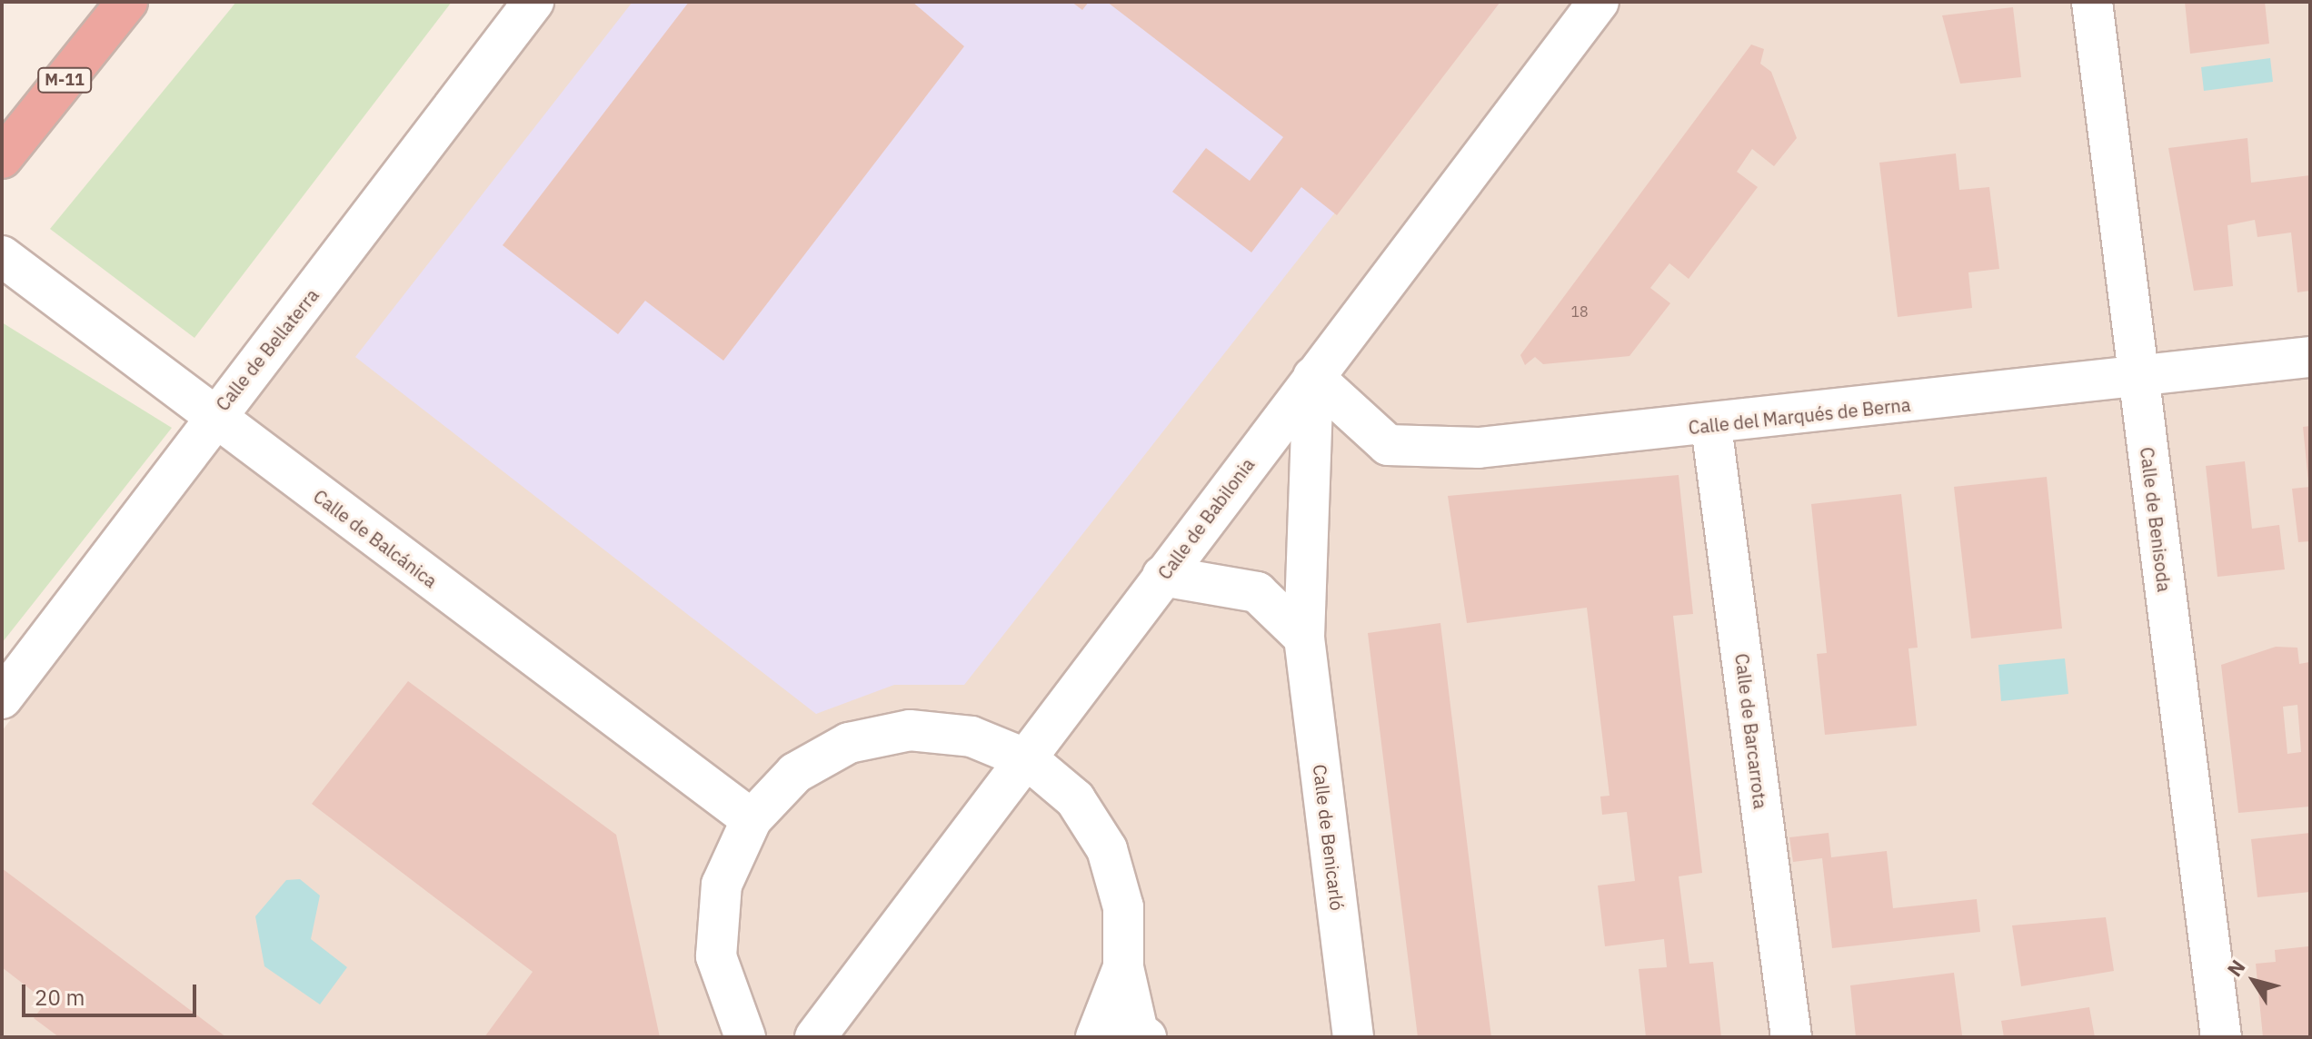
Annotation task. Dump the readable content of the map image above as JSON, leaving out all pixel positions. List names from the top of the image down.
{
  "streets": {
    "highway": ["M-11"],
    "street": [
      "Calle de Bellaterra",
      "Calle del Marqués de Berna",
      "Calle de Babilonia",
      "Calle de Benisoda",
      "Calle de Balcánica",
      "Calle de Barcarrota",
      "Calle de Benicarló"
    ]
  },
  "crossings": [
    ["Calle de Bellaterra", "Calle de Balcánica"],
    ["Calle del Marqués de Berna", "Calle de Babilonia"],
    ["Calle del Marqués de Berna", "Calle de Benisoda"],
    ["Calle del Marqués de Berna", "Calle de Barcarrota"],
    ["Calle del Marqués de Berna", "Calle de Benicarló"],
    ["Calle de Babilonia", "Calle de Benicarló"]
  ],
  "house_numbers": ["18"],
  "scale_bar": "20 m",
  "north": "top left"
}
